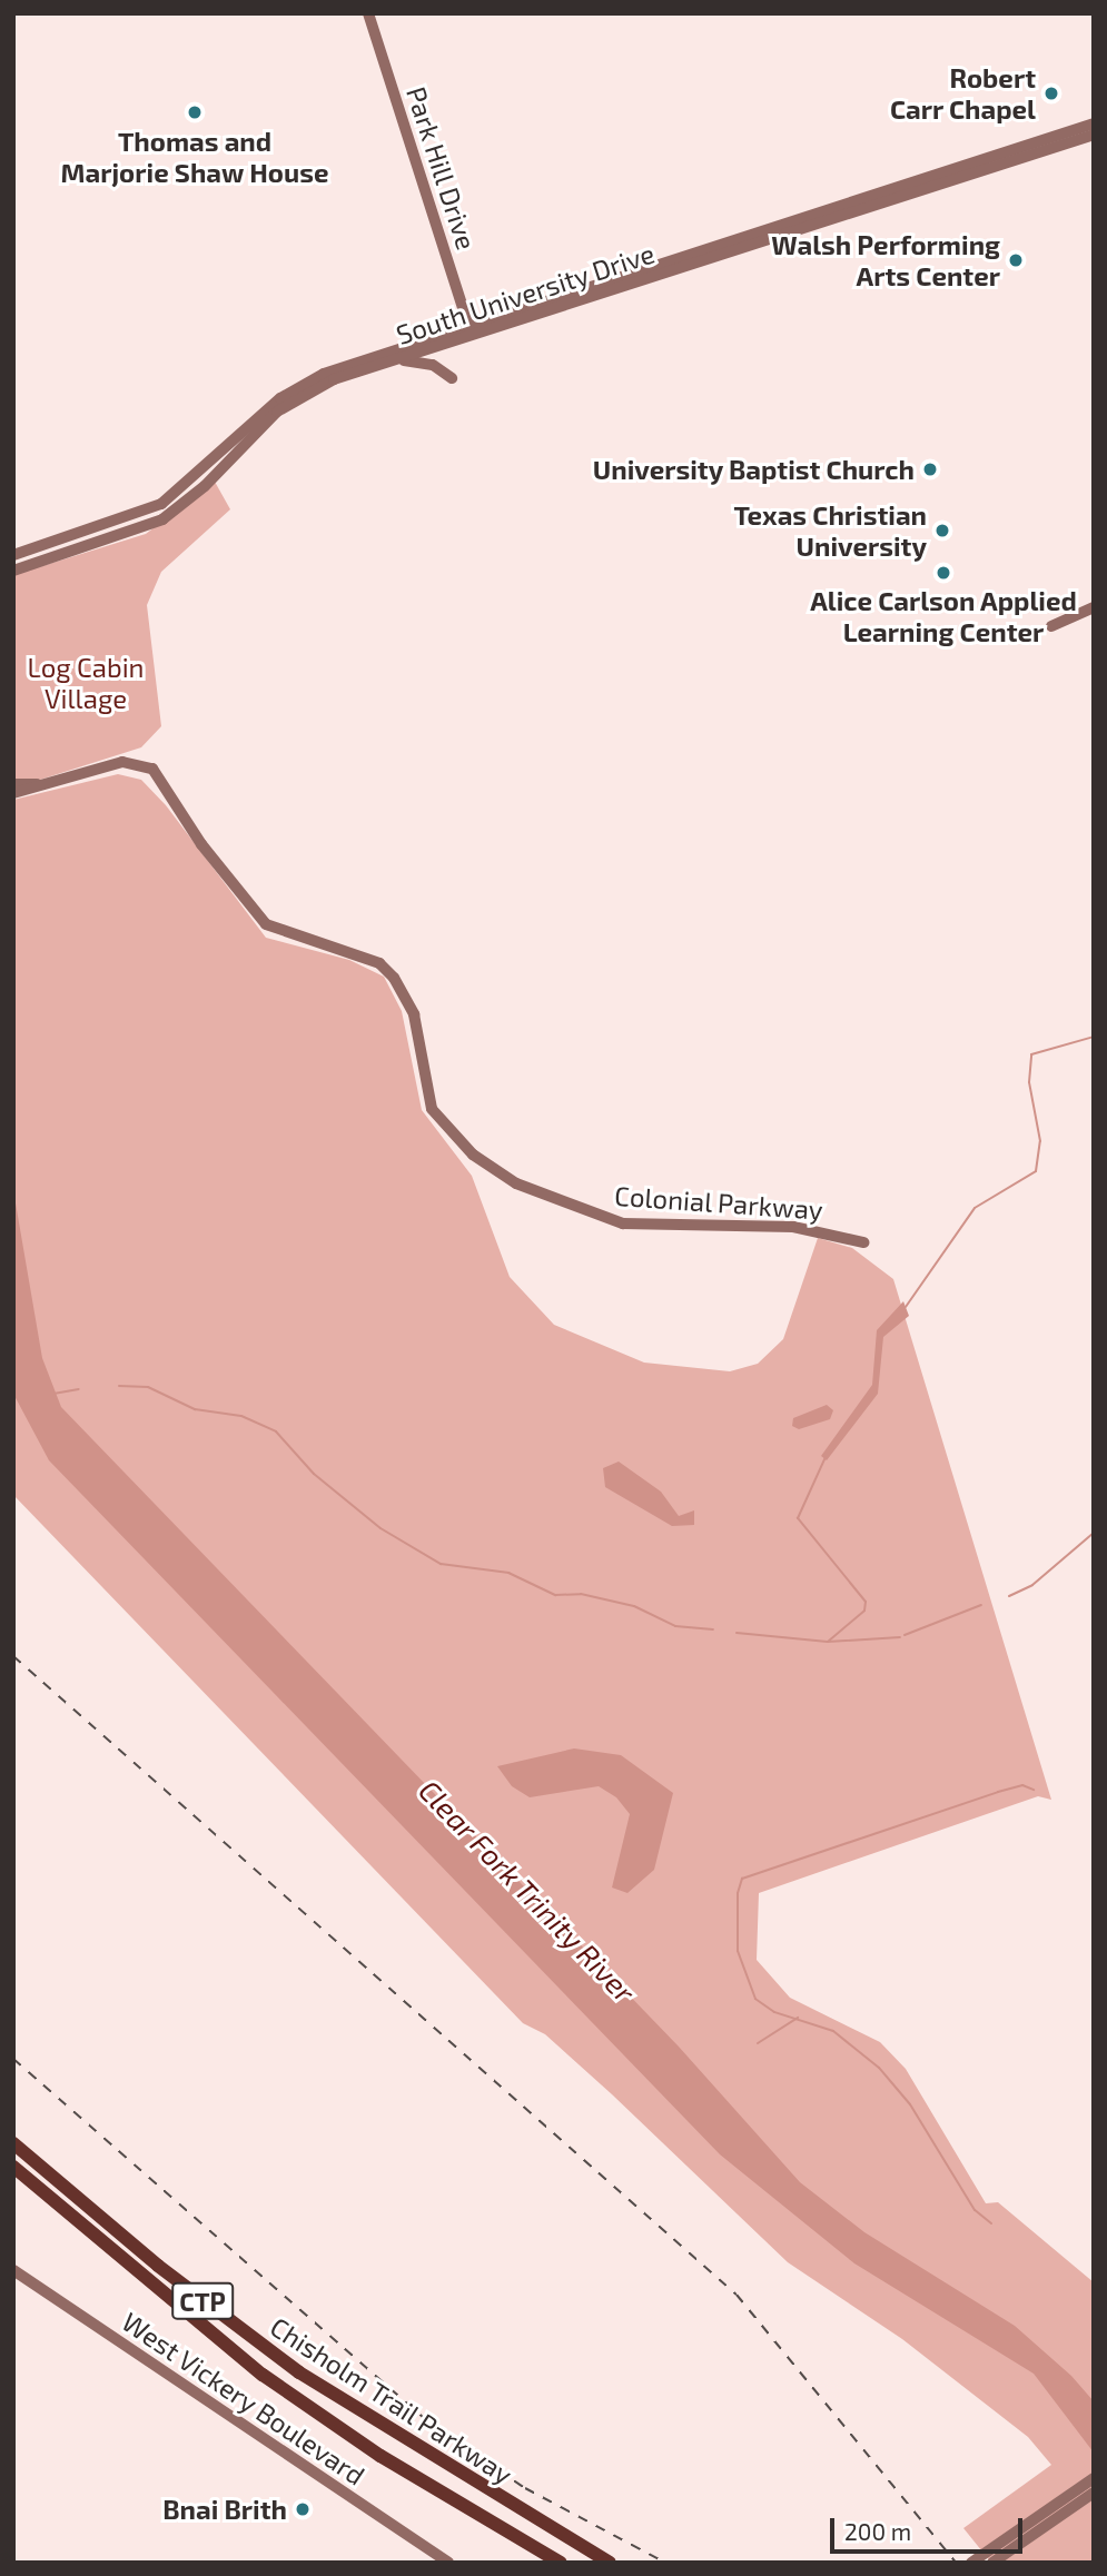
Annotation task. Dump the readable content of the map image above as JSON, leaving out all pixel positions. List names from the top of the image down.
{
  "streets": {
    "highway": ["CTP", "Chisholm Trail Parkway"],
    "main road": [
      "Park Hill Drive",
      "South University Drive",
      "Colonial Parkway",
      "West Vickery Boulevard"
    ]
  },
  "crossings": [
    ["Park Hill Drive", "South University Drive"]
  ],
  "water": ["Clear Fork Trinity River"],
  "parks": ["Log Cabin Village"],
  "places": [
    "Robert Carr Chapel",
    "Thomas and Marjorie Shaw House",
    "Walsh Performing Arts Center",
    "University Baptist Church",
    "Texas Christian University",
    "Alice Carlson Applied Learning Center",
    "Bnai Brith"
  ],
  "scale_bar": "200 m"
}
